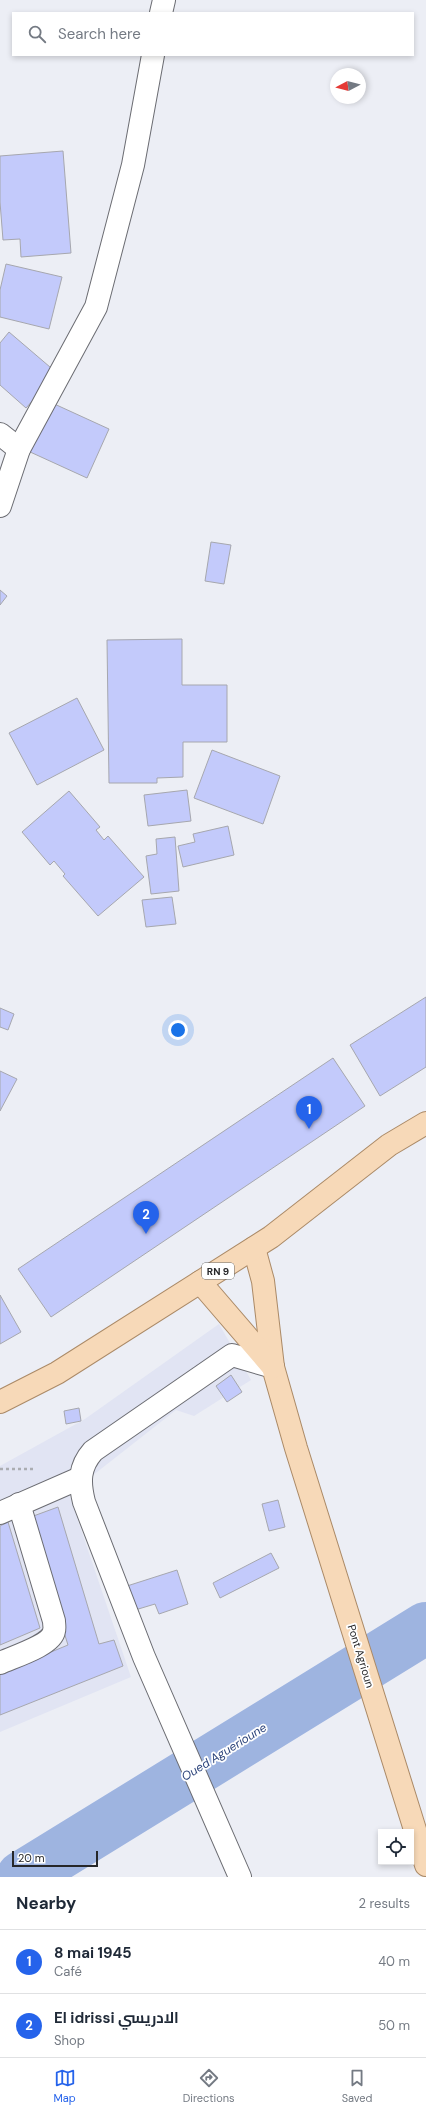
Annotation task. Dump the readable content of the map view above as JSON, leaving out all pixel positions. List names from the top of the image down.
{
  "streets": {
    "main road": ["RN 9", "Pont Agrioun"]
  },
  "crossings": [
    ["RN 9", "Pont Agrioun"]
  ],
  "water": ["Oued Aguerioune"],
  "scale_bar": "20 m",
  "north": "left",
  "page": {
    "search": "Search here",
    "pins": ["1", "2"],
    "scale": "20 m",
    "heading": ["Nearby", "2 results"],
    "list": [
      {
        "mark": "1",
        "name": "8 mai 1945",
        "note": "Café",
        "value": "40 m"
      },
      {
        "mark": "2",
        "name": "El idrissi الادريسي",
        "note": "Shop",
        "value": "50 m"
      }
    ],
    "nav": ["Map", "Directions", "Saved"]
  }
}
